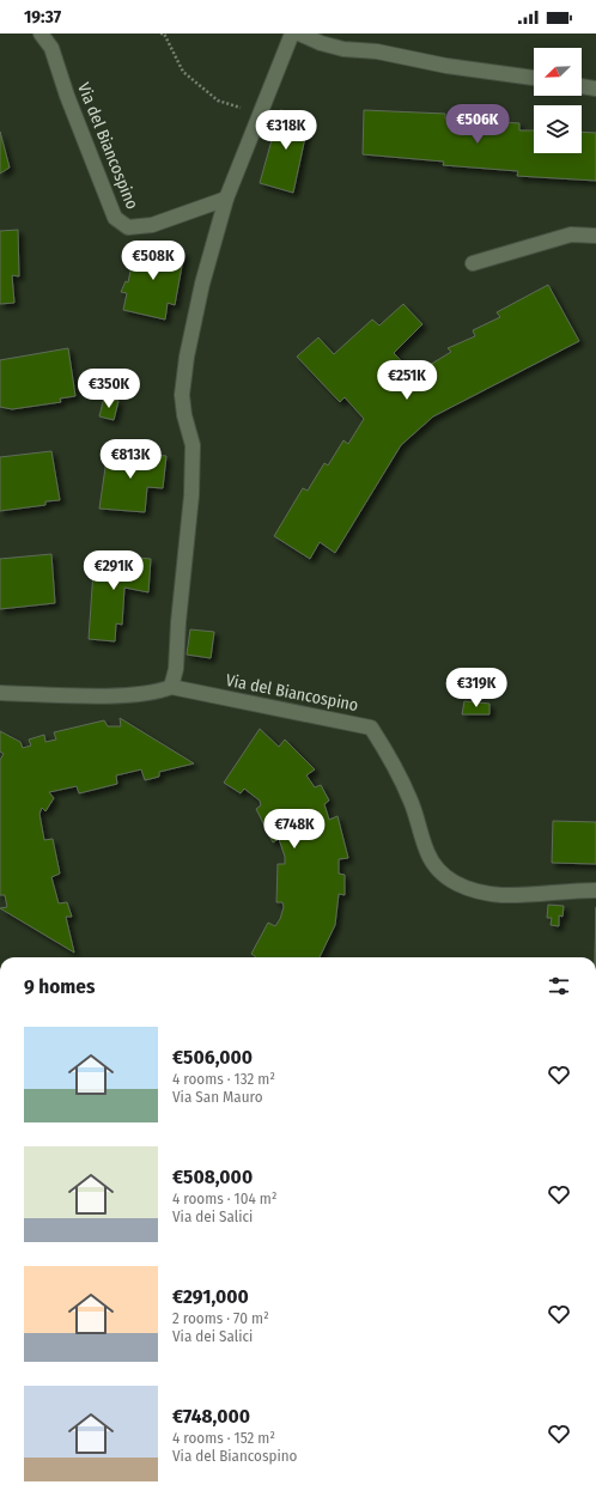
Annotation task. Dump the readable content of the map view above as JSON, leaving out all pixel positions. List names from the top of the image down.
{
  "streets": {
    "street": ["Via del Biancospino"]
  },
  "north": "bottom left",
  "page": {
    "status": "19:37",
    "price": [
      "€506K",
      "€318K",
      "€508K",
      "€251K",
      "€350K",
      "€813K",
      "€291K",
      "€319K",
      "€748K"
    ],
    "heading": "9 homes",
    "list": [
      {
        "name": "€506,000",
        "note": "4 rooms · 132 m² · Via San Mauro"
      },
      {
        "name": "€508,000",
        "note": "4 rooms · 104 m² · Via dei Salici"
      },
      {
        "name": "€291,000",
        "note": "2 rooms · 70 m² · Via dei Salici"
      },
      {
        "name": "€748,000",
        "note": "4 rooms · 152 m² · Via del Biancospino"
      }
    ]
  }
}
